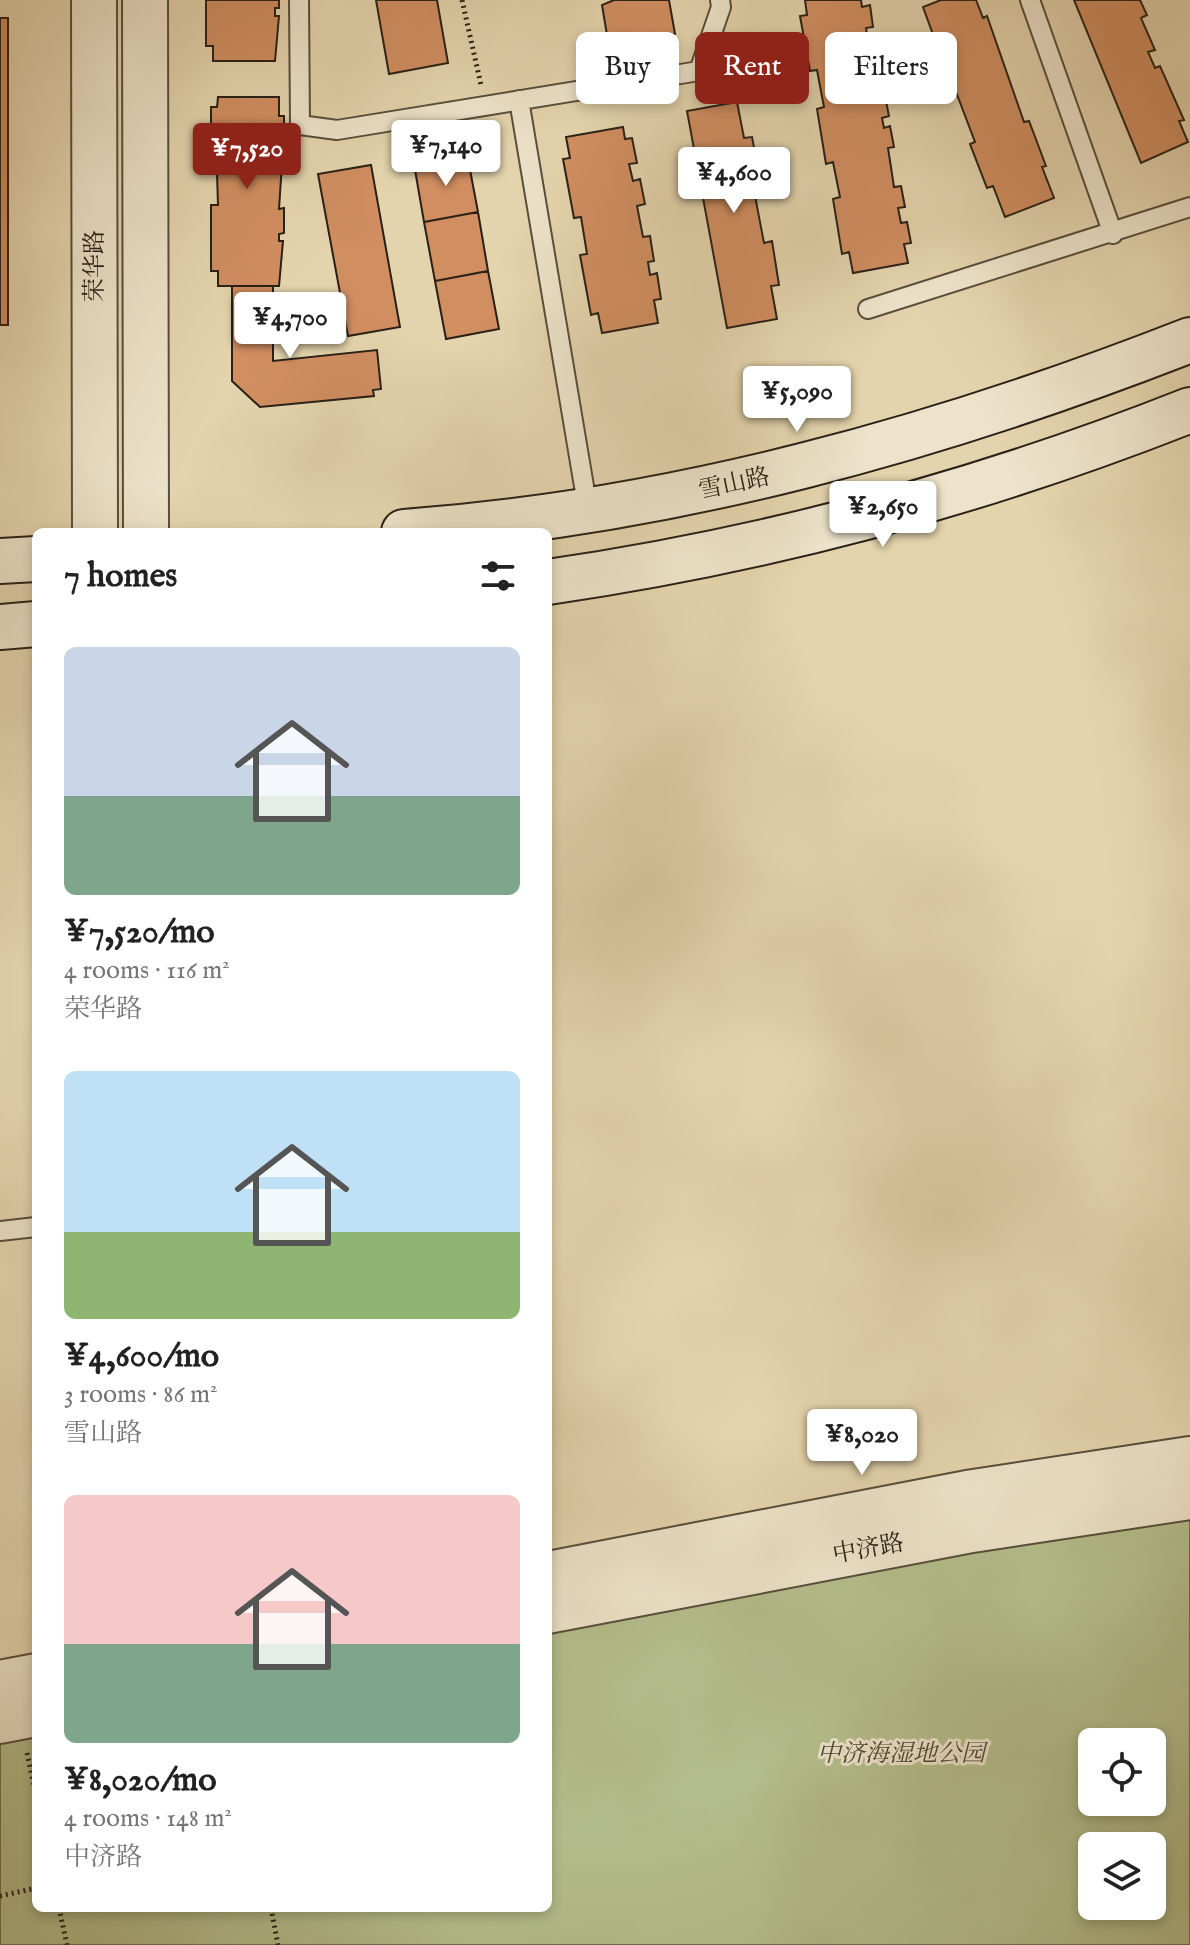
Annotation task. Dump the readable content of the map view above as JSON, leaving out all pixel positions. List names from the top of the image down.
{
  "streets": {
    "street": ["荣华路", "雪山路", "中济路"]
  },
  "parks": ["中济海湿地公园"],
  "page": {
    "chip": ["Buy", "Rent", "Filters"],
    "price": [
      "¥7,140",
      "¥7,520",
      "¥4,600",
      "¥4,700",
      "¥5,090",
      "¥2,650",
      "¥8,020"
    ],
    "heading": "7 homes",
    "list": [
      {
        "name": "¥7,520/mo",
        "note": "4 rooms · 116 m² · 荣华路"
      },
      {
        "name": "¥4,600/mo",
        "note": "3 rooms · 86 m² · 雪山路"
      },
      {
        "name": "¥8,020/mo",
        "note": "4 rooms · 148 m² · 中济路"
      }
    ]
  }
}
